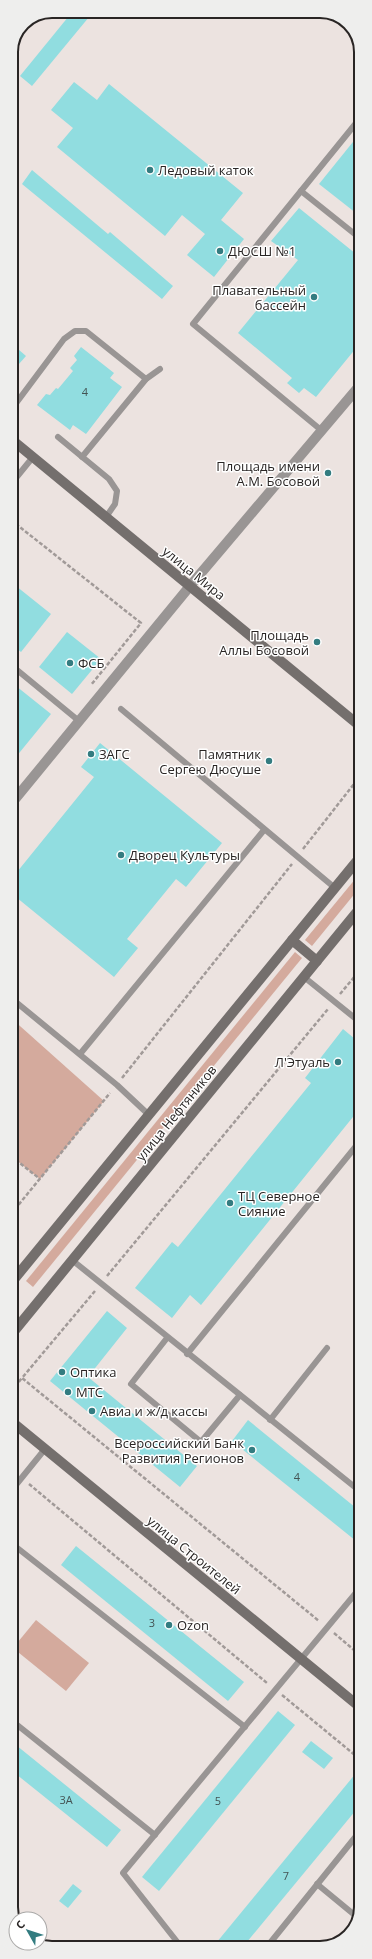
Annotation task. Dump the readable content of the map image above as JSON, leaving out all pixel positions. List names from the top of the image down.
{
  "streets": {
    "main road": ["улица Мира", "улица Нефтяников", "улица Строителей"]
  },
  "places": [
    "Ледовый каток",
    "ДЮСШ №1",
    "Плавательный бассейн",
    "Площадь имени А.М. Босовой",
    "Площадь Аллы Босовой",
    "ФСБ",
    "ЗАГС",
    "Памятник Сергею Дюсуше",
    "Дворец Культуры",
    "Л'Этуаль",
    "ТЦ Северное Сияние",
    "Оптика",
    "МТС",
    "Авиа и ж/д кассы",
    "Всероссийский Банк Развития Регионов",
    "Ozon"
  ],
  "house_numbers": [
    "4",
    "4",
    "3",
    "3А",
    "5",
    "7"
  ],
  "north": "top left"
}
